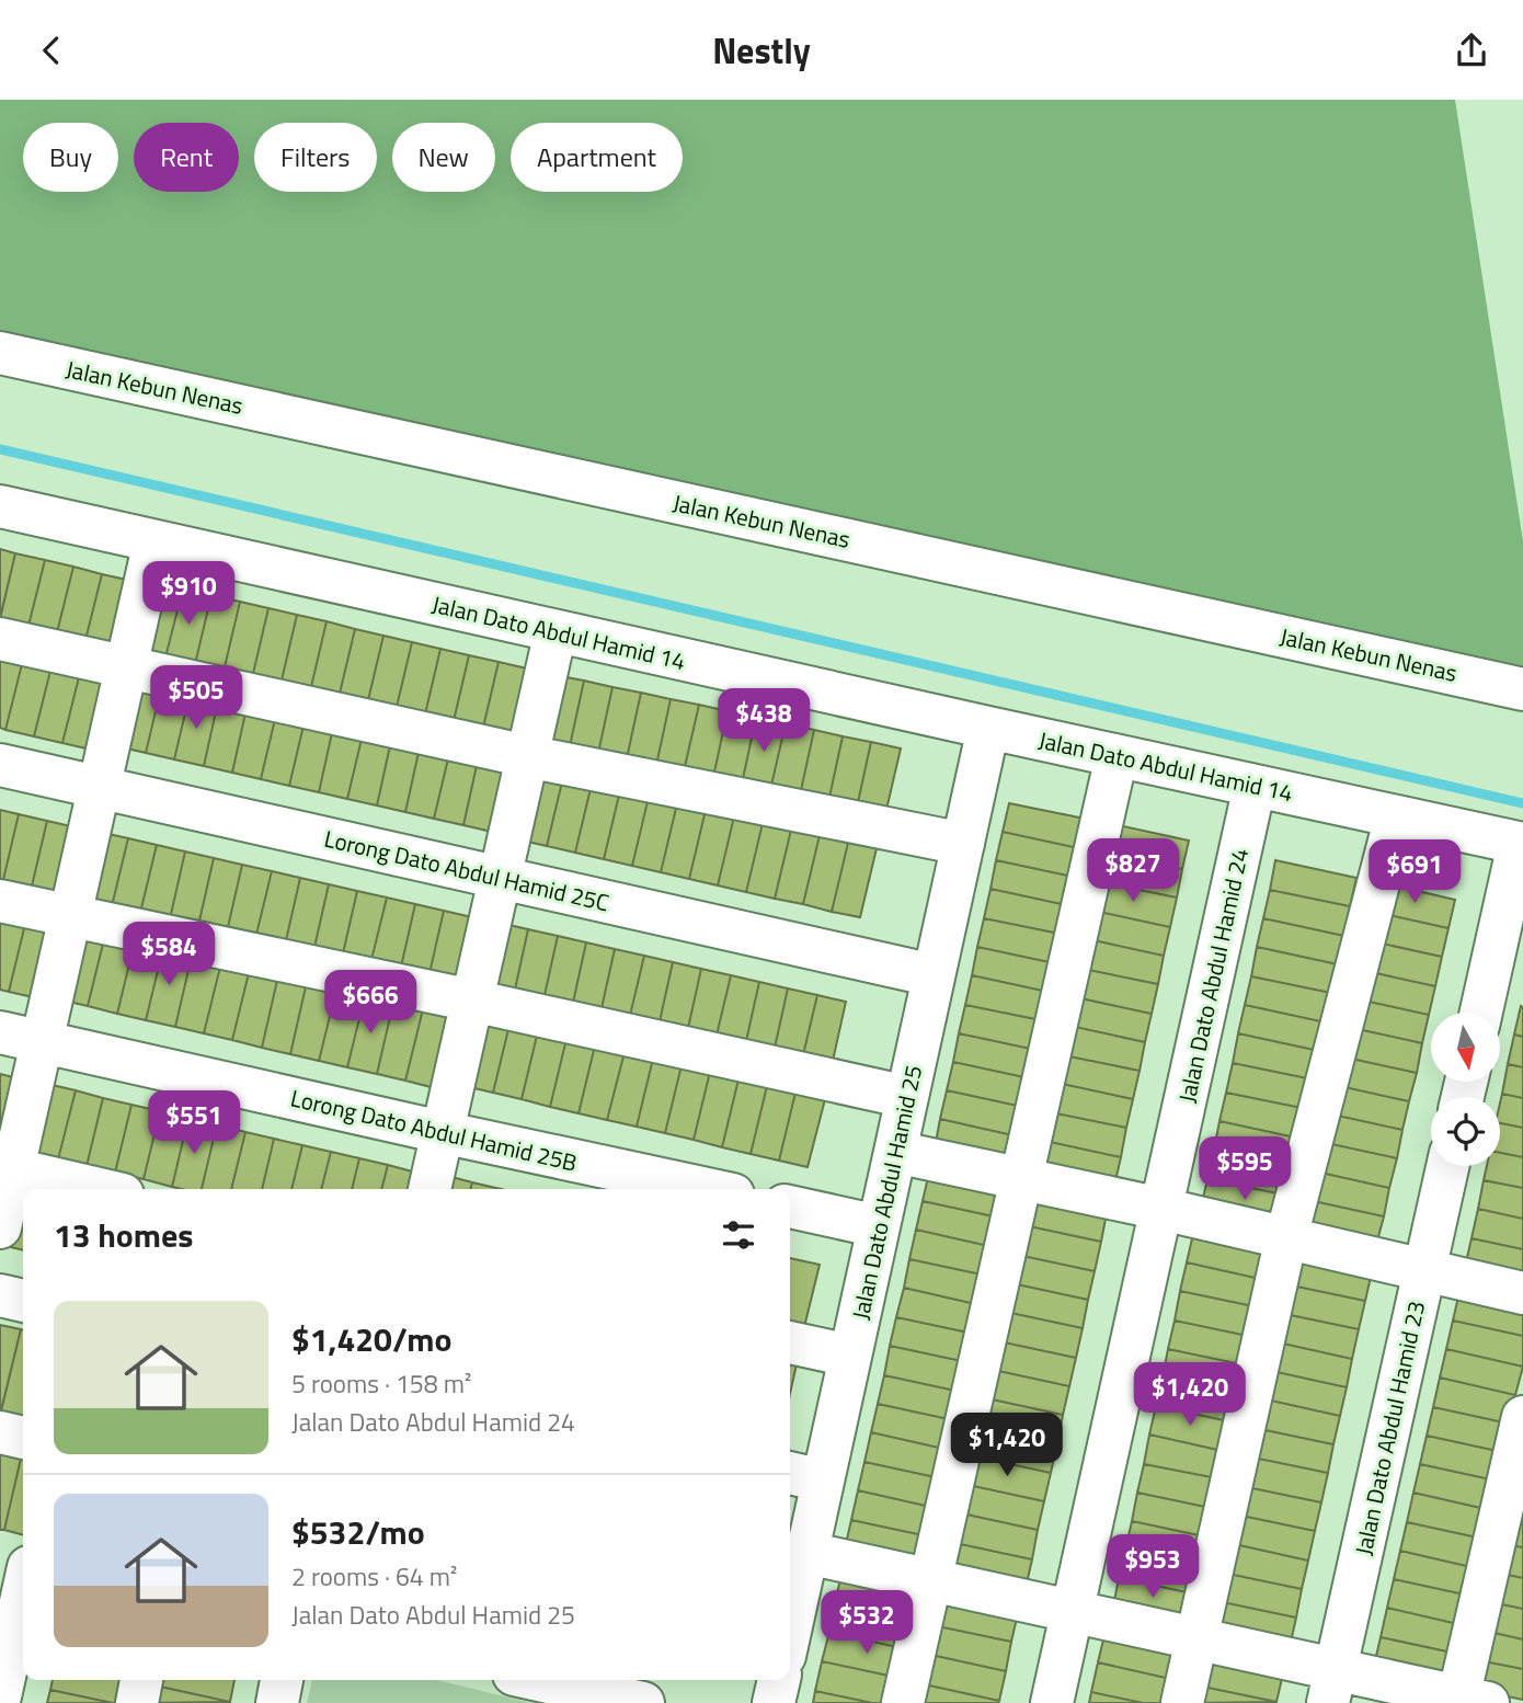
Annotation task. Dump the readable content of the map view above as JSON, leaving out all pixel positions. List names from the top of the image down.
{
  "streets": {
    "street": [
      "Jalan Kebun Nenas",
      "Jalan Dato Abdul Hamid 14",
      "Lorong Dato Abdul Hamid 25C",
      "Jalan Dato Abdul Hamid 24",
      "Lorong Dato Abdul Hamid 25B",
      "Jalan Dato Abdul Hamid 25",
      "Jalan Dato Abdul Hamid 23"
    ]
  },
  "crossings": [
    ["Jalan Dato Abdul Hamid 14", "Jalan Dato Abdul Hamid 24"],
    ["Jalan Dato Abdul Hamid 14", "Jalan Dato Abdul Hamid 25"],
    ["Lorong Dato Abdul Hamid 25C", "Jalan Dato Abdul Hamid 25"]
  ],
  "north": "bottom",
  "page": {
    "header": "Nestly",
    "chip": [
      "Buy",
      "Rent",
      "Filters",
      "New",
      "Apartment"
    ],
    "price": [
      "$910",
      "$505",
      "$438",
      "$827",
      "$691",
      "$584",
      "$666",
      "$551",
      "$595",
      "$1,420",
      "$1,420",
      "$953",
      "$532"
    ],
    "heading": "13 homes",
    "list": [
      {
        "name": "$1,420/mo",
        "note": "5 rooms · 158 m² · Jalan Dato Abdul Hamid 24"
      },
      {
        "name": "$532/mo",
        "note": "2 rooms · 64 m² · Jalan Dato Abdul Hamid 25"
      }
    ]
  }
}
